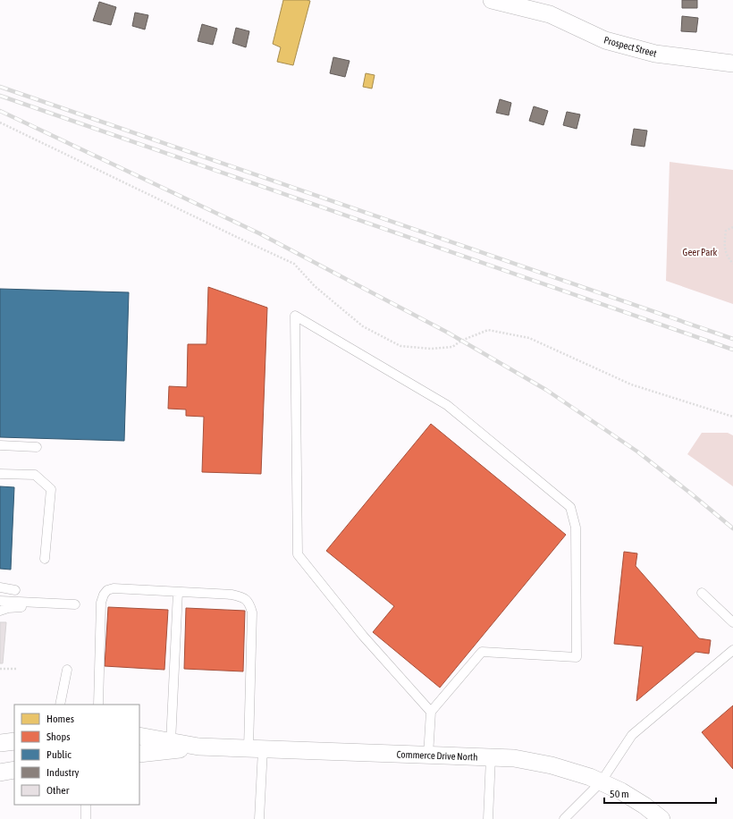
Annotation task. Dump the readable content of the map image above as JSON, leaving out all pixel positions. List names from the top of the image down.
{
  "streets": {
    "street": ["Prospect Street", "Commerce Drive North"]
  },
  "parks": ["Geer Park"],
  "legend": [
    "Homes",
    "Shops",
    "Public",
    "Industry",
    "Other"
  ],
  "scale_bar": "50 m"
}
